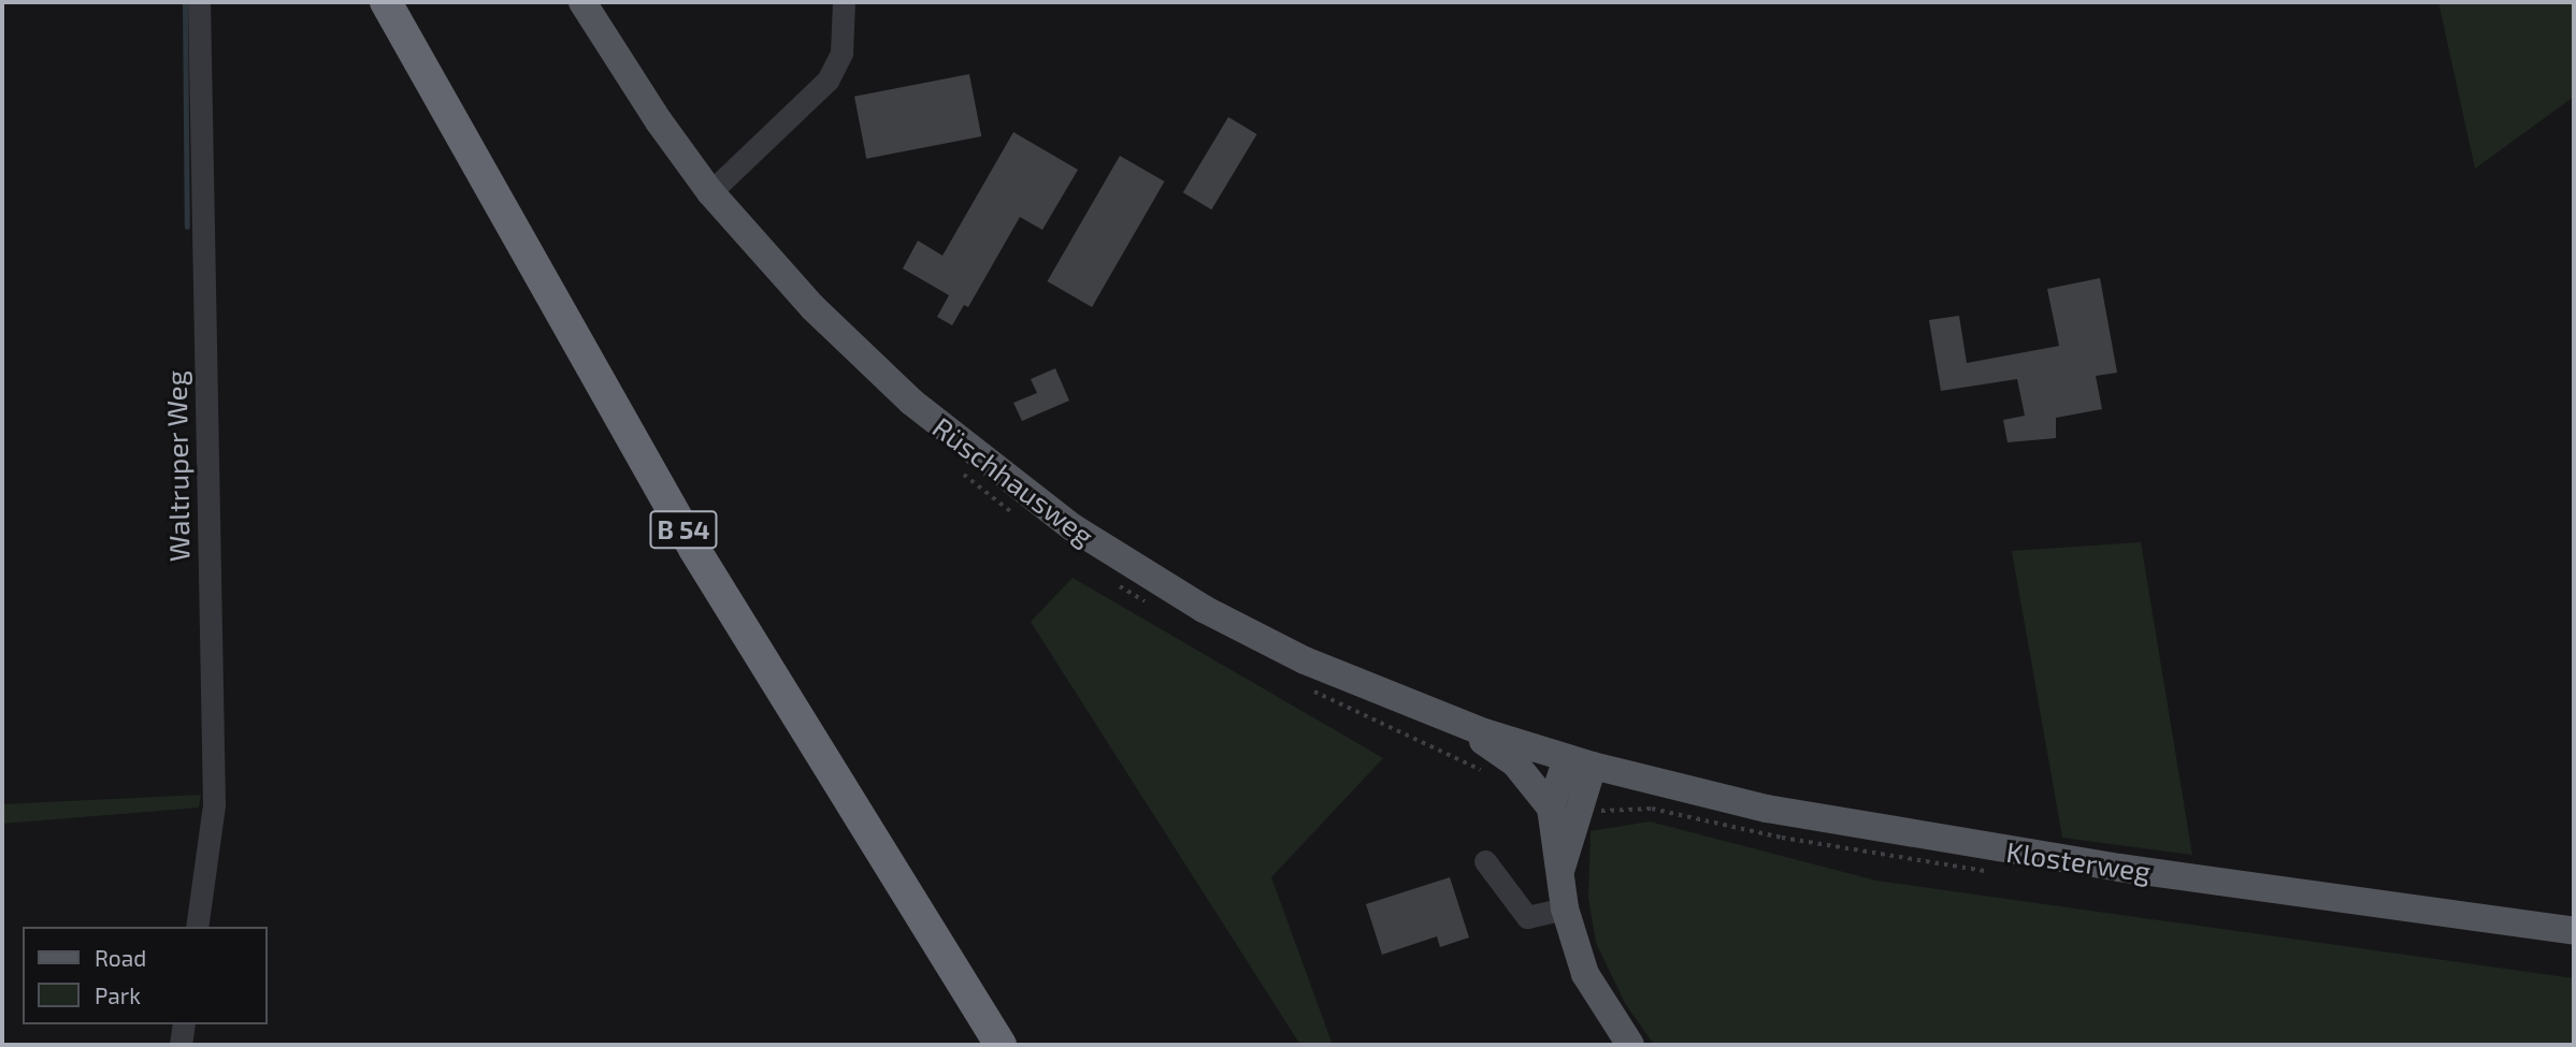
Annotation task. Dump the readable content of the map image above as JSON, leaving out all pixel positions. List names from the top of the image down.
{
  "streets": {
    "highway": ["B 54"],
    "main road": ["Rüschhausweg", "Klosterweg"],
    "street": ["Waltruper Weg"]
  },
  "crossings": [
    ["Rüschhausweg", "Klosterweg"]
  ],
  "legend": ["Road", "Park"]
}
